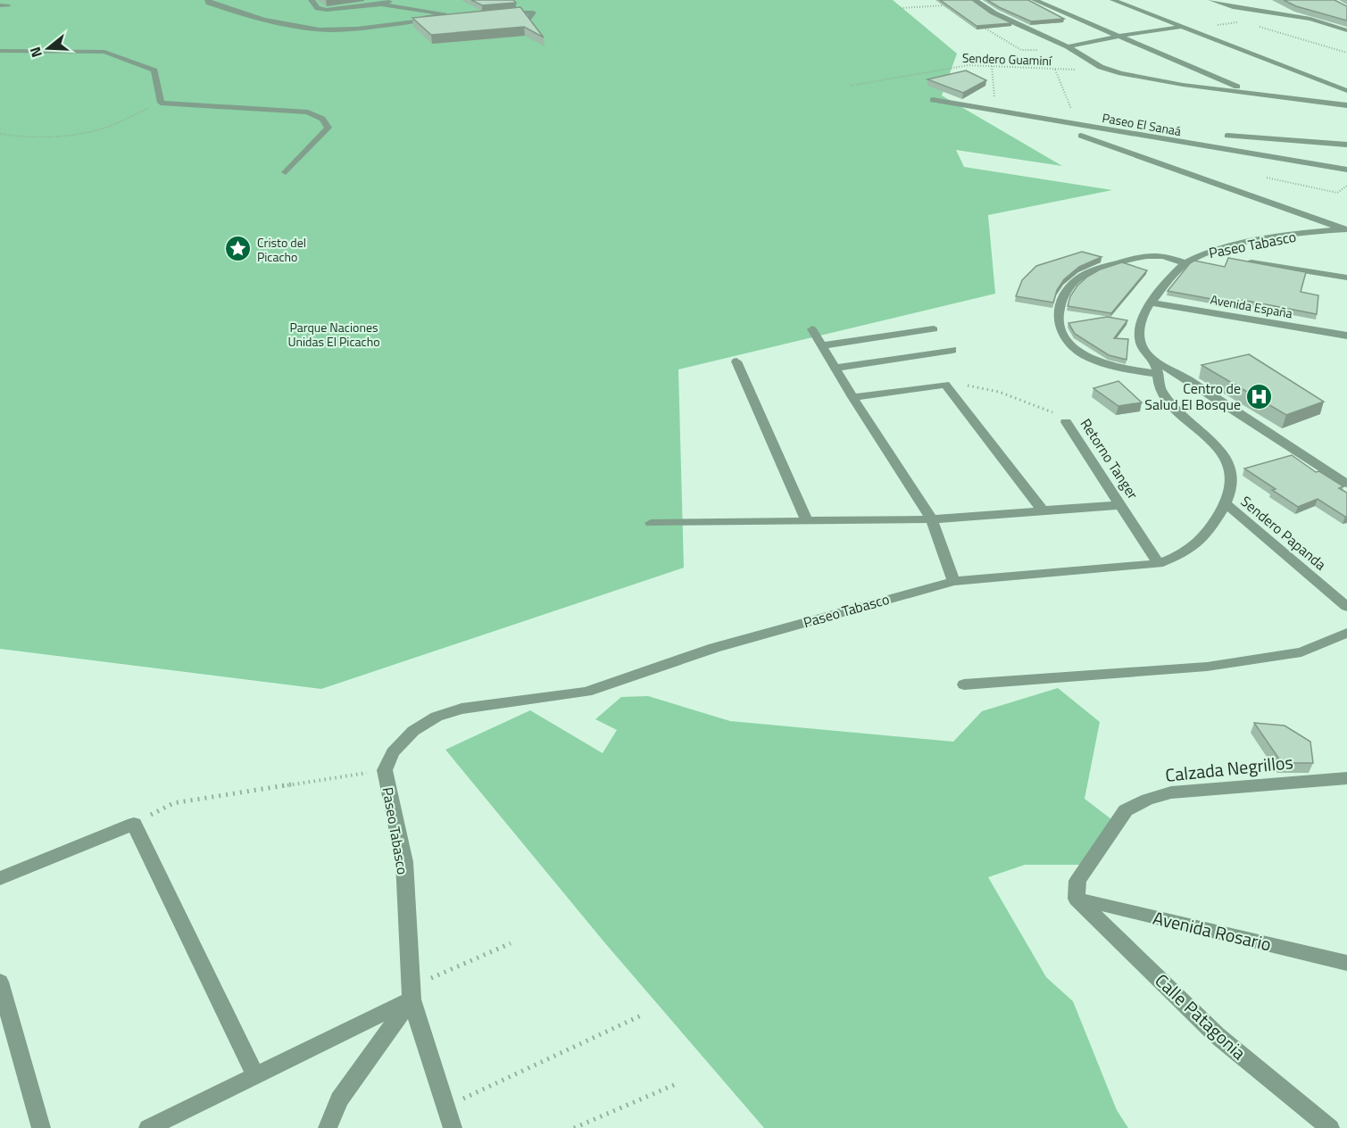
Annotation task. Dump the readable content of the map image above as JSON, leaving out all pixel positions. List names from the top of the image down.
{
  "streets": {
    "street": [
      "Paseo El Sanaá",
      "Paseo Tabasco",
      "Avenida España",
      "Retorno Tanger",
      "Sendero Papanda",
      "Calzada Negrillos",
      "Avenida Rosario",
      "Calle Patagonia"
    ],
    "path": ["Sendero Guaminí"]
  },
  "crossings": [
    ["Paseo Tabasco", "Avenida España"],
    ["Paseo Tabasco", "Retorno Tanger"],
    ["Paseo Tabasco", "Sendero Papanda"],
    ["Calzada Negrillos", "Avenida Rosario"],
    ["Calzada Negrillos", "Calle Patagonia"],
    ["Avenida Rosario", "Calle Patagonia"]
  ],
  "parks": ["Parque Naciones Unidas El Picacho"],
  "places": {
    "place": ["Cristo del Picacho"],
    "hospital": ["Centro de Salud El Bosque"]
  },
  "north": "left"
}
